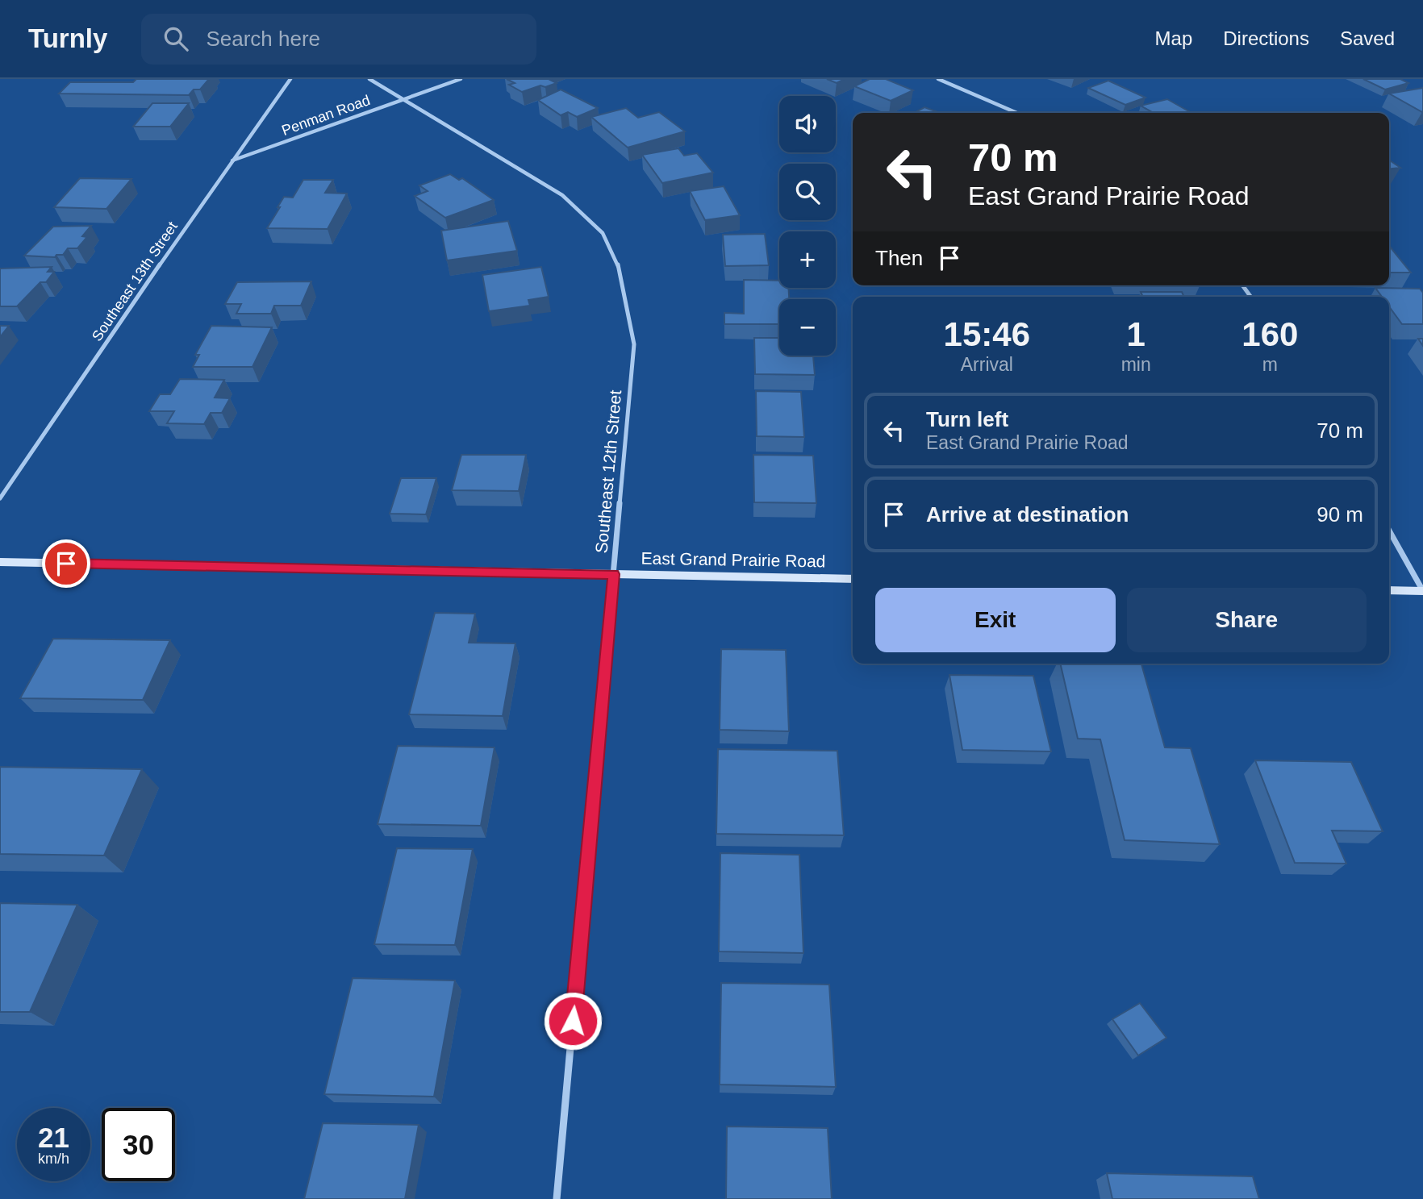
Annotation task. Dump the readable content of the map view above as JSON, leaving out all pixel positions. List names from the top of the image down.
{
  "streets": {
    "street": [
      "Penman Road",
      "Southeast 13th Street",
      "Southeast 12th Street",
      "East Grand Prairie Road"
    ]
  },
  "crossings": [
    ["Penman Road", "Southeast 13th Street"],
    ["Penman Road", "Southeast 12th Street"],
    ["Southeast 12th Street", "East Grand Prairie Road"]
  ],
  "page": {
    "header": "Turnly",
    "search": "Search here",
    "nav": ["Map", "Directions", "Saved"],
    "map_buttons": ["+", "−"],
    "turn": ["70 m", "East Grand Prairie Road"],
    "then": "Then",
    "eta": [
      "15:46",
      "Arrival",
      "1",
      "min",
      "160",
      "m"
    ],
    "list": [
      {
        "name": "Turn left",
        "note": "East Grand Prairie Road",
        "value": "70 m"
      },
      {
        "name": "Arrive at destination",
        "value": "90 m"
      }
    ],
    "buttons": ["Exit", "Share"],
    "speed": "21 km/h",
    "limit": "30"
  }
}
